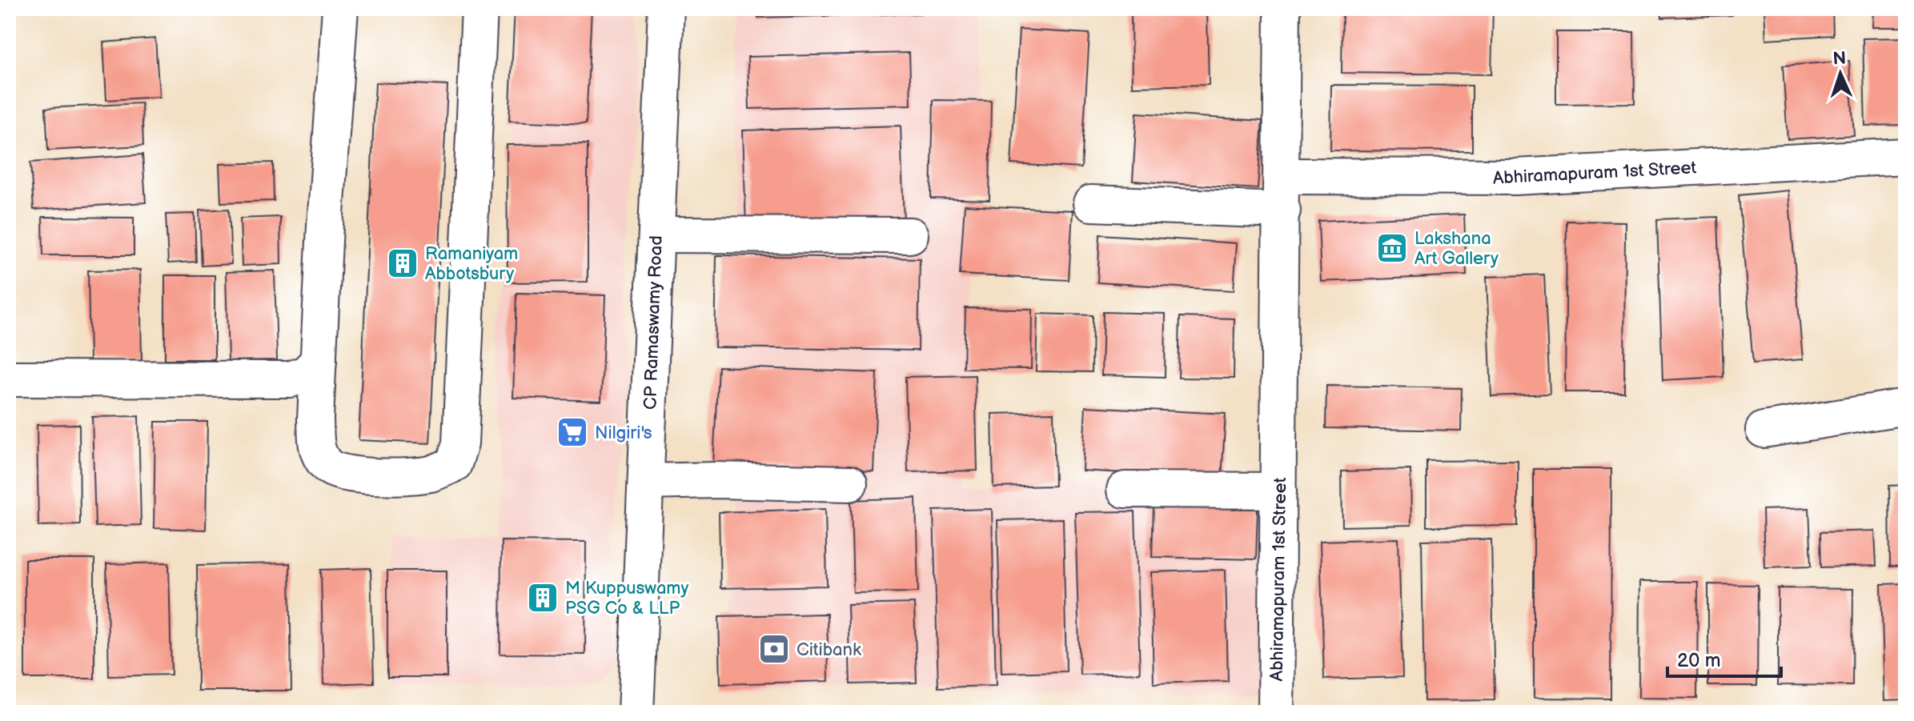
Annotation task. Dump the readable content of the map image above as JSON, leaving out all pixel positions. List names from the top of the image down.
{
  "streets": {
    "street": ["Abhiramapuram 1st Street", "CP Ramaswamy Road"]
  },
  "places": {
    "museum": ["Lakshana Art Gallery"],
    "building": ["Ramaniyam Abbotsbury", "M Kuppuswamy PSG Co & LLP"],
    "supermarket": ["Nilgiri's"],
    "bank": ["Citibank"]
  },
  "scale_bar": "20 m",
  "north": "top"
}
